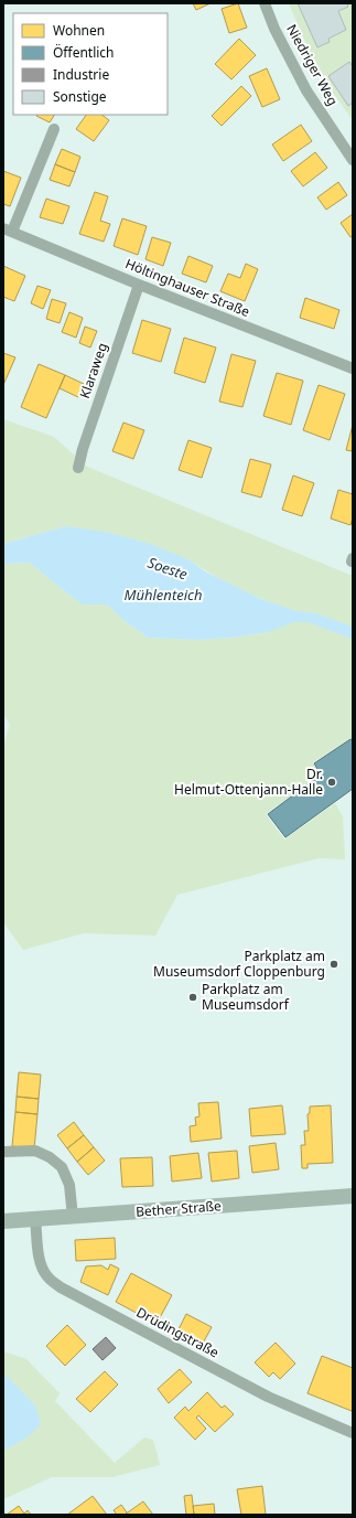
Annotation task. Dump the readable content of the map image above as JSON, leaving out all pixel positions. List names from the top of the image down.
{
  "streets": {
    "street": [
      "Niedriger Weg",
      "Höltinghauser Straße",
      "Klaraweg",
      "Bether Straße",
      "Drüdingstraße"
    ]
  },
  "crossings": [
    ["Höltinghauser Straße", "Klaraweg"],
    ["Bether Straße", "Drüdingstraße"]
  ],
  "water": ["Soeste", "Mühlenteich"],
  "places": ["Dr. Helmut-Ottenjann-Halle", "Parkplatz am Museumsdorf Cloppenburg", "Parkplatz am Museumsdorf"],
  "legend": [
    "Wohnen",
    "Öffentlich",
    "Industrie",
    "Sonstige"
  ]
}
